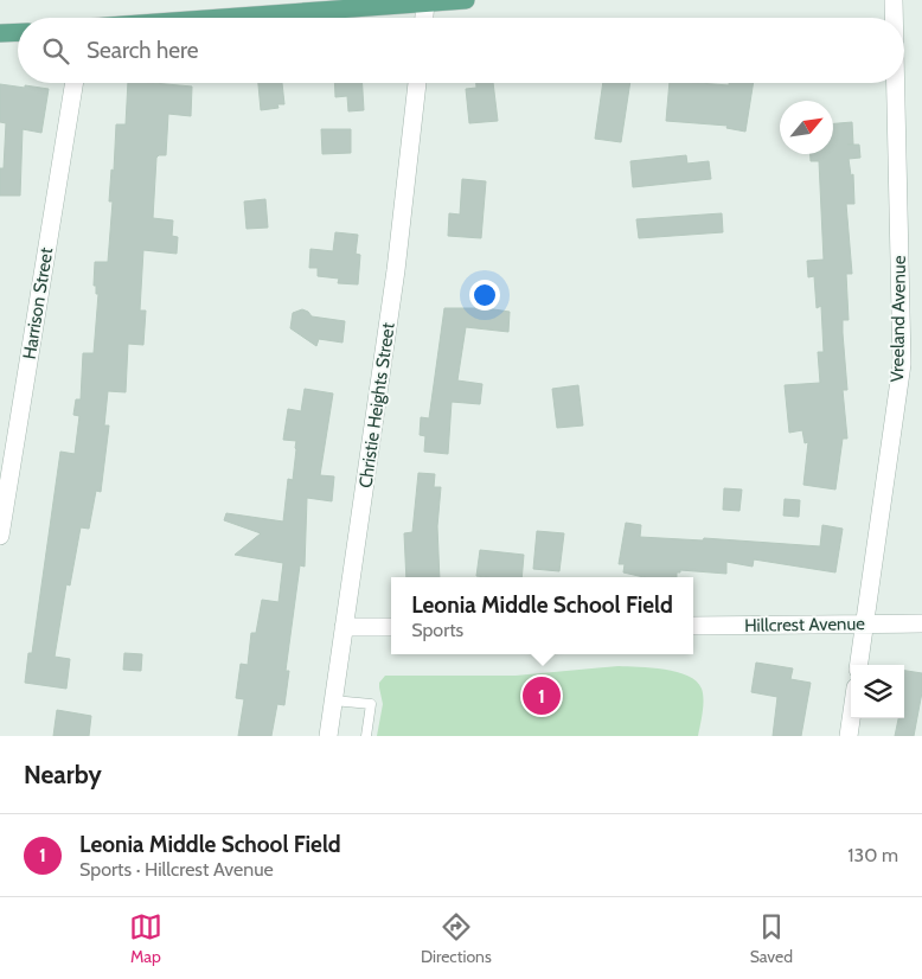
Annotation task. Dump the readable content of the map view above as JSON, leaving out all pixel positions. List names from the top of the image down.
{
  "streets": {
    "street": [
      "Harrison Street",
      "Vreeland Avenue",
      "Christie Heights Street",
      "Hillcrest Avenue"
    ]
  },
  "crossings": [
    ["Vreeland Avenue", "Hillcrest Avenue"]
  ],
  "north": "top right",
  "page": {
    "search": "Search here",
    "popup": ["Leonia Middle School Field", "Sports"],
    "pins": "1",
    "heading": "Nearby",
    "list": [
      {
        "mark": "1",
        "name": "Leonia Middle School Field",
        "note": "Sports · Hillcrest Avenue",
        "value": "130 m"
      }
    ],
    "nav": ["Map", "Directions", "Saved"]
  }
}
